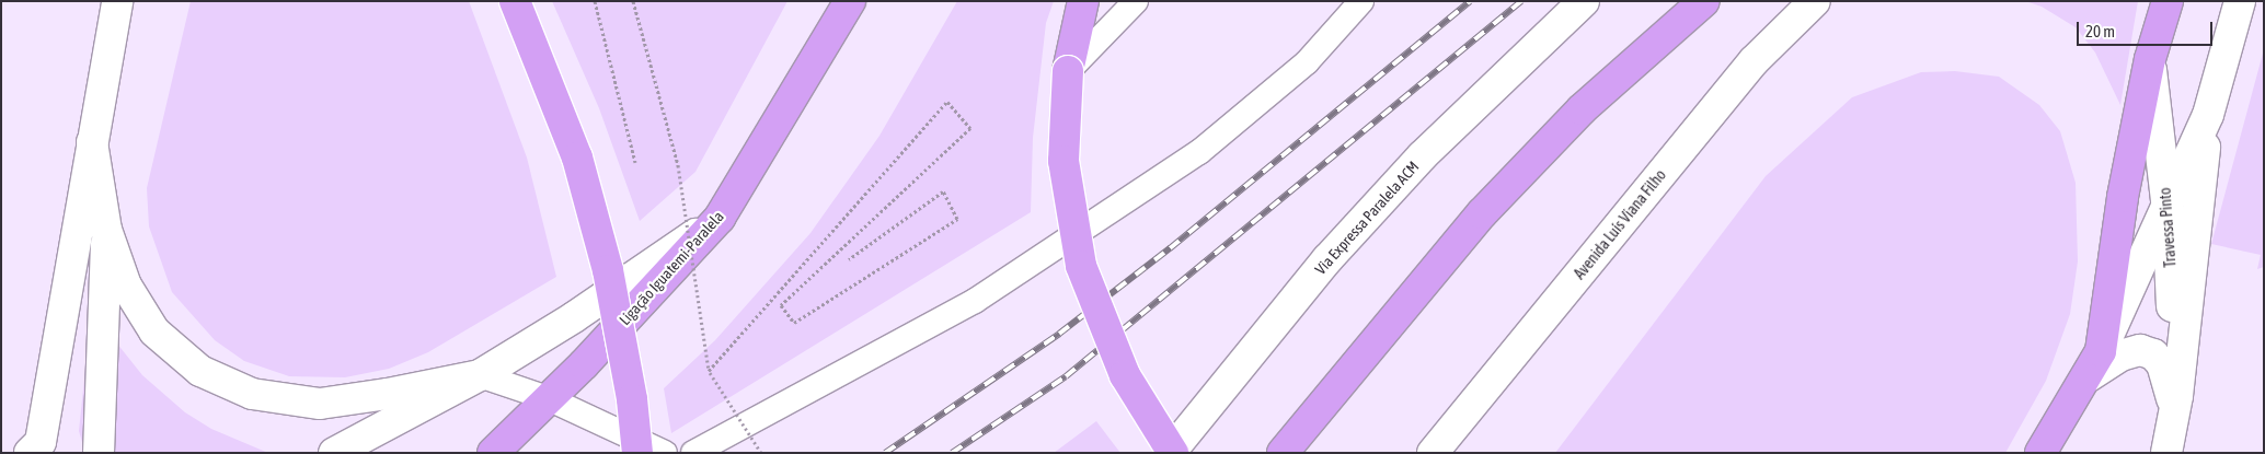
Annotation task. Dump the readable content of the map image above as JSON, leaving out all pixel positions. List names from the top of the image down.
{
  "streets": {
    "highway": ["Ligação Iguatemi-Paralela"],
    "main road": ["Via Expressa Paralela ACM", "Avenida Luís Viana Filho", "Travessa Pinto"]
  },
  "scale_bar": "20 m"
}
